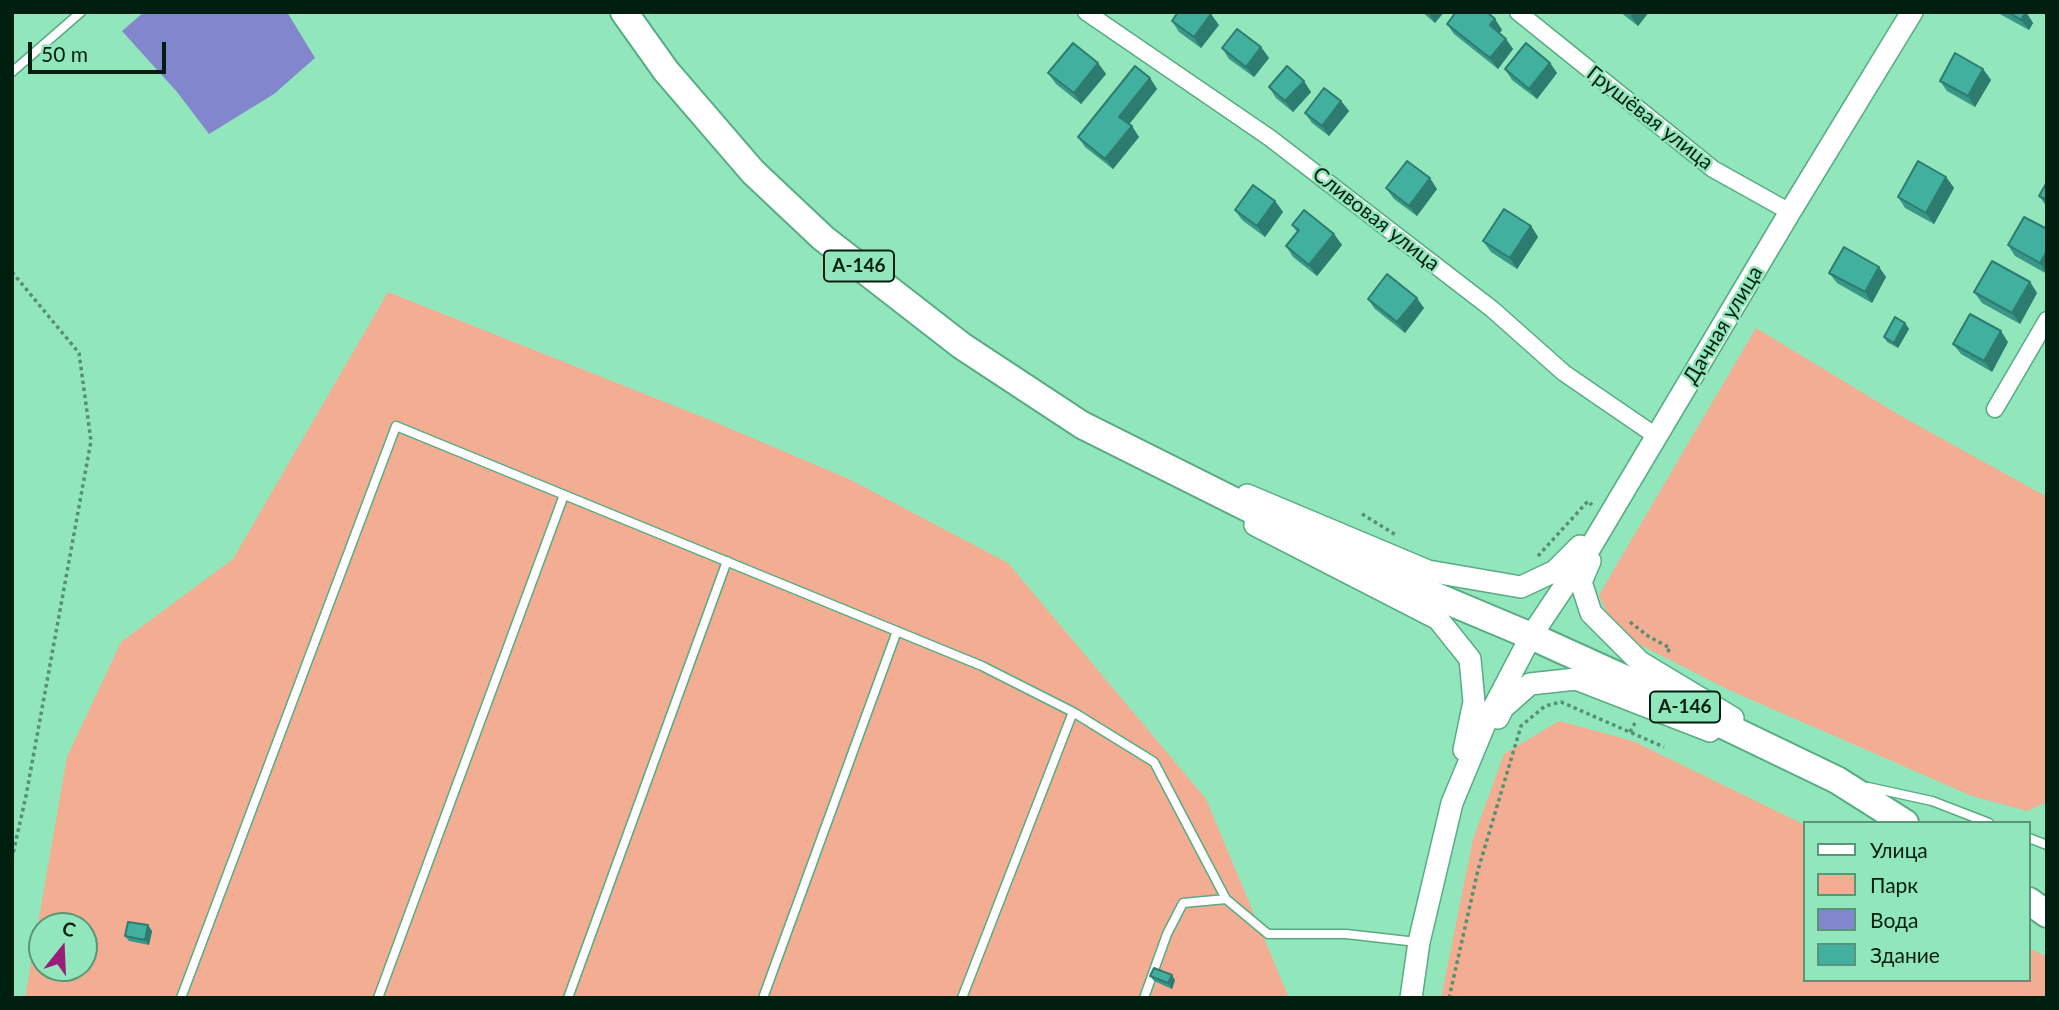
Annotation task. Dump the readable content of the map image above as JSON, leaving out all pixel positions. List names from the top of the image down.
{
  "streets": {
    "highway": ["А-146"],
    "main road": ["Дачная улица"],
    "street": ["Грушёвая улица", "Сливовая улица"]
  },
  "crossings": [
    ["Грушёвая улица", "Дачная улица"],
    ["Сливовая улица", "Дачная улица"],
    ["А-146", "Дачная улица"]
  ],
  "legend": [
    "Улица",
    "Парк",
    "Вода",
    "Здание"
  ],
  "scale_bar": "50 m",
  "north": "top"
}
